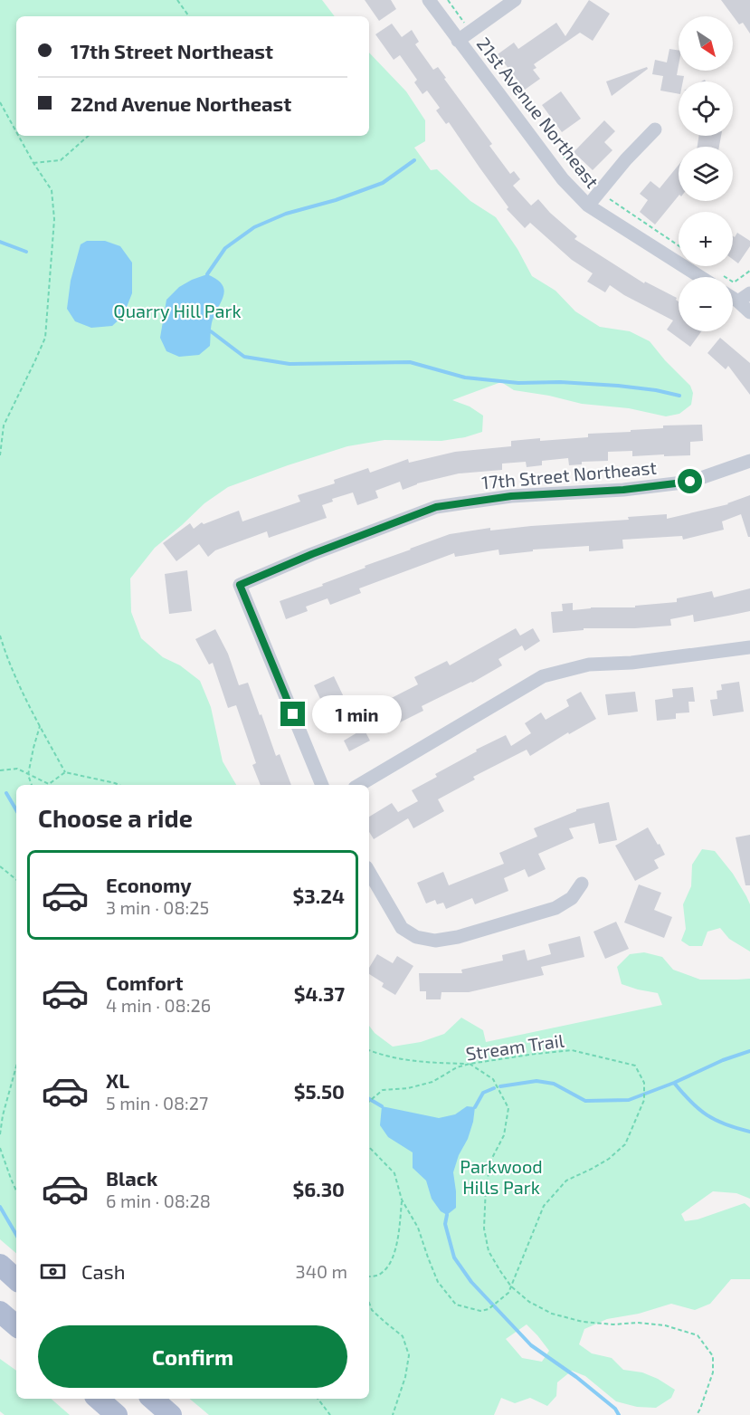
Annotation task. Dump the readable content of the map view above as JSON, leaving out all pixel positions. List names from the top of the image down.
{
  "streets": {
    "street": ["21st Avenue Northeast", "17th Street Northeast"],
    "path": ["Stream Trail"]
  },
  "parks": ["Quarry Hill Park", "Parkwood Hills Park"],
  "north": "bottom right",
  "page": {
    "map_buttons": ["+", "−"],
    "banner": ["17th Street Northeast", "22nd Avenue Northeast"],
    "bubble": "1 min",
    "heading": "Choose a ride",
    "list": [
      {
        "name": "Economy",
        "note": "3 min · 08:25",
        "value": "$3.24"
      },
      {
        "name": "Comfort",
        "note": "4 min · 08:26",
        "value": "$4.37"
      },
      {
        "name": "XL",
        "note": "5 min · 08:27",
        "value": "$5.50"
      },
      {
        "name": "Black",
        "note": "6 min · 08:28",
        "value": "$6.30"
      }
    ],
    "pay": ["Cash", "340 m"],
    "buttons": "Confirm"
  }
}
